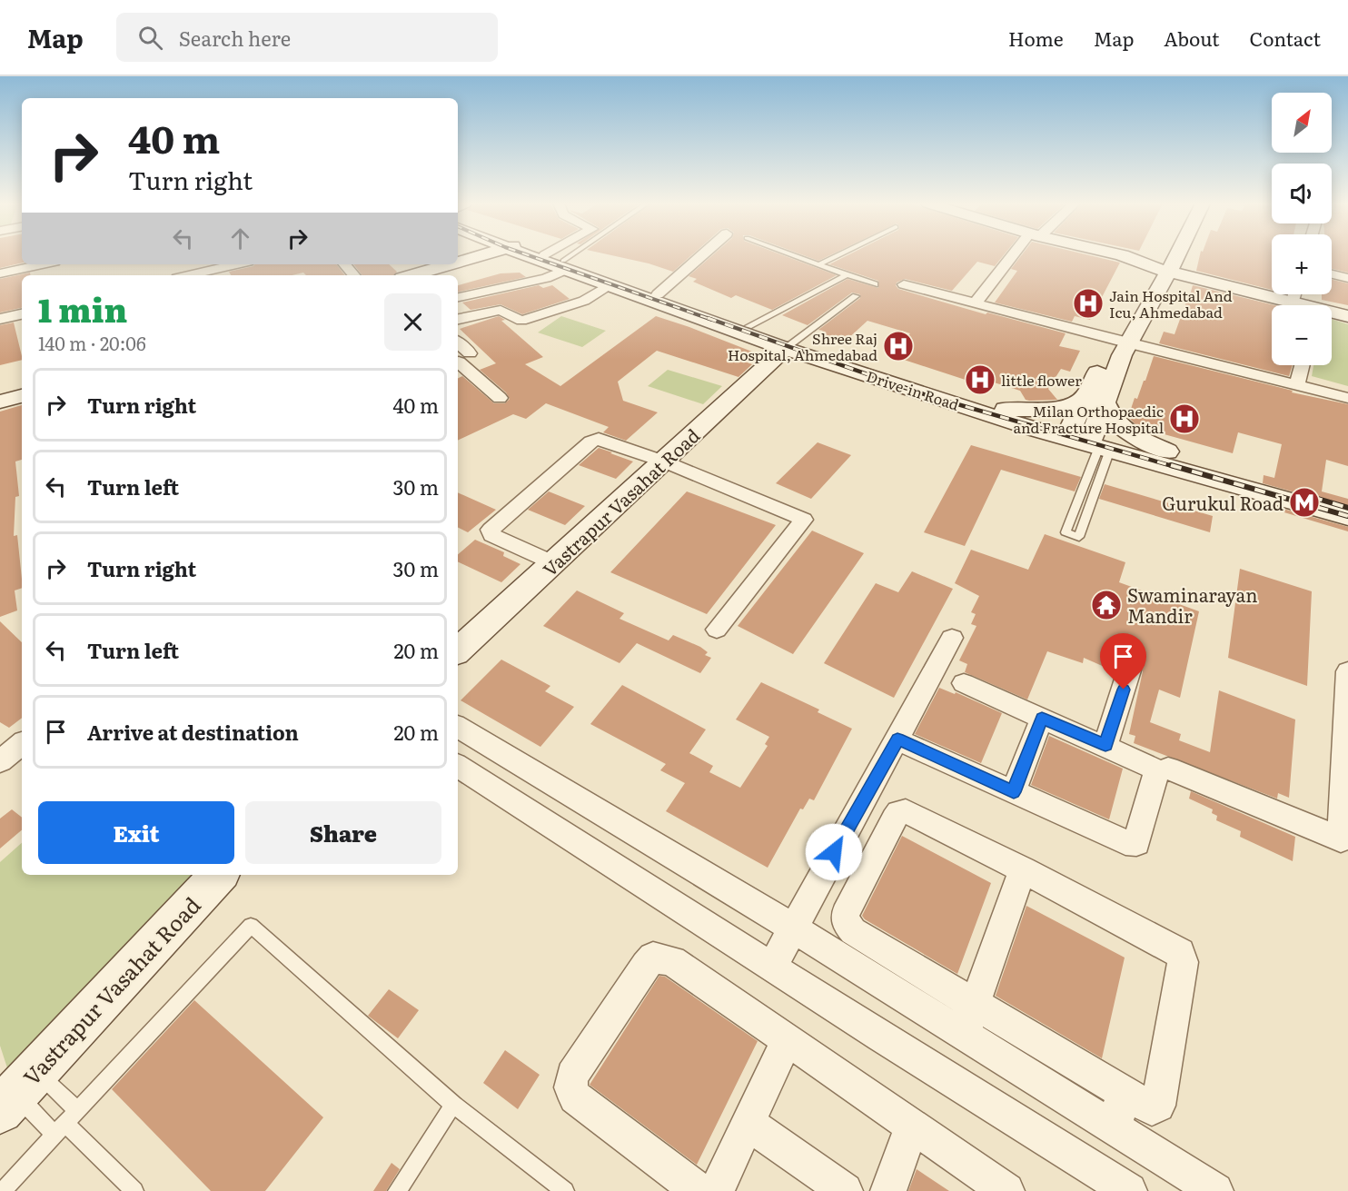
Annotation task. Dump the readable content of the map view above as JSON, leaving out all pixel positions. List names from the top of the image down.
{
  "streets": {
    "street": ["Drive-in Road", "Vastrapur Vasahat Road"]
  },
  "crossings": [
    ["Drive-in Road", "Vastrapur Vasahat Road"]
  ],
  "places": {
    "hospital": [
      "Jain Hospital And Icu, Ahmedabad",
      "Shree Raj Hospital, Ahmedabad",
      "little flower",
      "Milan Orthopaedic and Fracture Hospital"
    ],
    "metro station": ["Gurukul Road"],
    "temple": ["Swaminarayan Mandir"]
  },
  "north": "top right",
  "page": {
    "header": "Map",
    "search": "Search here",
    "nav": [
      "Home",
      "Map",
      "About",
      "Contact"
    ],
    "map_buttons": ["+", "−"],
    "turn": ["40 m", "Turn right"],
    "heading": ["1 min", "140 m · 20:06"],
    "list": [
      {
        "name": "Turn right",
        "value": "40 m"
      },
      {
        "name": "Turn left",
        "value": "30 m"
      },
      {
        "name": "Turn right",
        "value": "30 m"
      },
      {
        "name": "Turn left",
        "value": "20 m"
      },
      {
        "name": "Arrive at destination",
        "value": "20 m"
      }
    ],
    "buttons": ["Exit", "Share"]
  }
}
